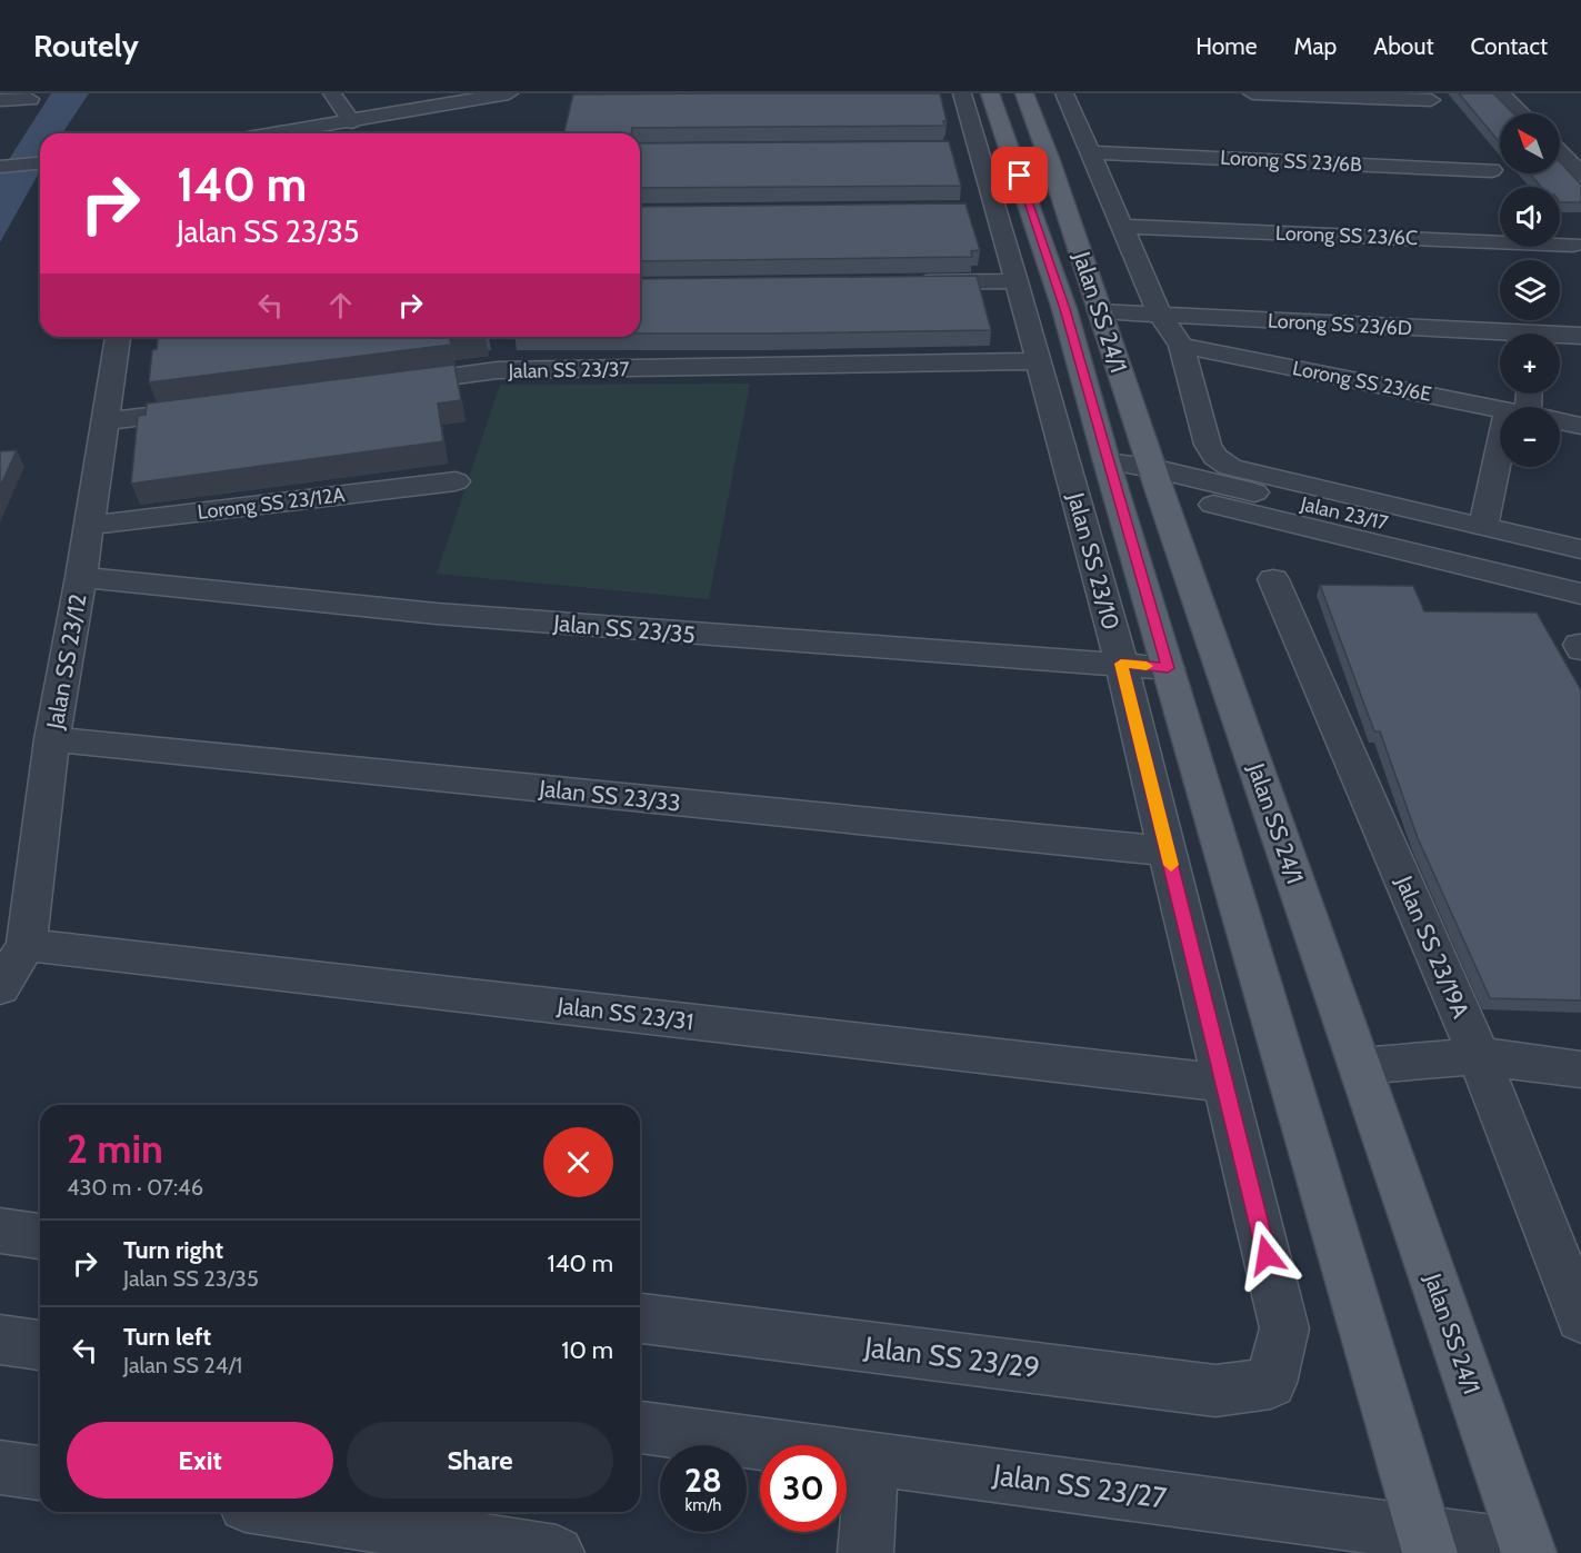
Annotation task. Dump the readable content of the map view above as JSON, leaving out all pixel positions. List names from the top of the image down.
{
  "streets": {
    "main road": ["Jalan SS 24/1"],
    "street": [
      "Lorong SS 23/6B",
      "Lorong SS 23/6C",
      "Lorong SS 23/6D",
      "Jalan SS 23/37",
      "Lorong SS 23/6E",
      "Lorong SS 23/12A",
      "Jalan 23/17",
      "Jalan SS 23/10",
      "Jalan SS 23/35",
      "Jalan SS 23/12",
      "Jalan SS 23/33",
      "Jalan SS 23/19A",
      "Jalan SS 23/31",
      "Jalan SS 23/29",
      "Jalan SS 23/27"
    ]
  },
  "crossings": [
    ["Jalan SS 24/1", "Lorong SS 23/6D"],
    ["Jalan SS 24/1", "Jalan 23/17"],
    ["Jalan SS 24/1", "Jalan SS 23/35"],
    ["Jalan SS 24/1", "Jalan SS 23/27"],
    ["Jalan SS 23/37", "Jalan SS 23/10"],
    ["Lorong SS 23/12A", "Jalan SS 23/35"],
    ["Lorong SS 23/12A", "Jalan SS 23/12"],
    ["Jalan SS 23/10", "Jalan SS 23/35"],
    ["Jalan SS 23/10", "Jalan SS 23/33"],
    ["Jalan SS 23/10", "Jalan SS 23/31"],
    ["Jalan SS 23/10", "Jalan SS 23/29"],
    ["Jalan SS 23/35", "Jalan SS 23/12"],
    ["Jalan SS 23/12", "Jalan SS 23/33"],
    ["Jalan SS 23/12", "Jalan SS 23/31"]
  ],
  "north": "top left",
  "page": {
    "header": "Routely",
    "nav": [
      "Home",
      "Map",
      "About",
      "Contact"
    ],
    "map_buttons": ["+", "−"],
    "turn": ["140 m", "Jalan SS 23/35"],
    "heading": ["2 min", "430 m · 07:46"],
    "list": [
      {
        "name": "Turn right",
        "note": "Jalan SS 23/35",
        "value": "140 m"
      },
      {
        "name": "Turn left",
        "note": "Jalan SS 24/1",
        "value": "10 m"
      }
    ],
    "buttons": ["Exit", "Share"],
    "speed": "28 km/h",
    "limit": "30"
  }
}
